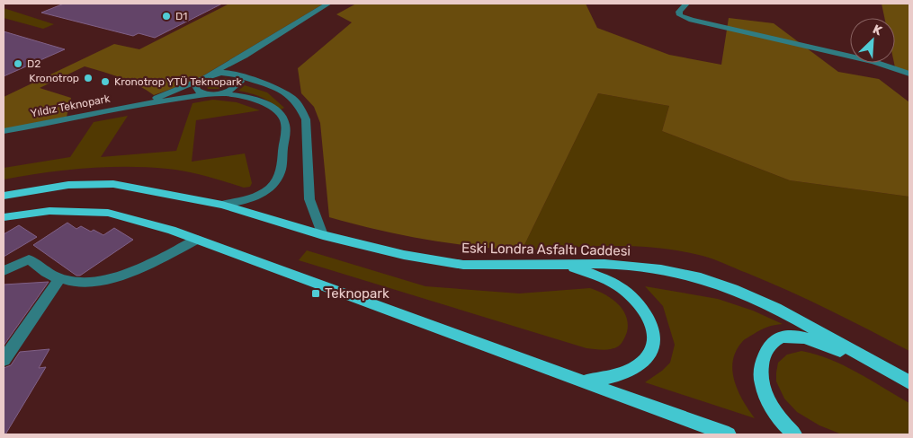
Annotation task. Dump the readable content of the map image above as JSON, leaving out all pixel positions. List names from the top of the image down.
{
  "streets": {
    "main road": ["Eski Londra Asfaltı Caddesi"],
    "street": ["Yıldız Teknopark"]
  },
  "places": {
    "other": [
      "D1",
      "D2",
      "Kronotrop",
      "Kronotrop YTÜ Teknopark"
    ],
    "transit": ["Teknopark"]
  },
  "north": "top right"
}
